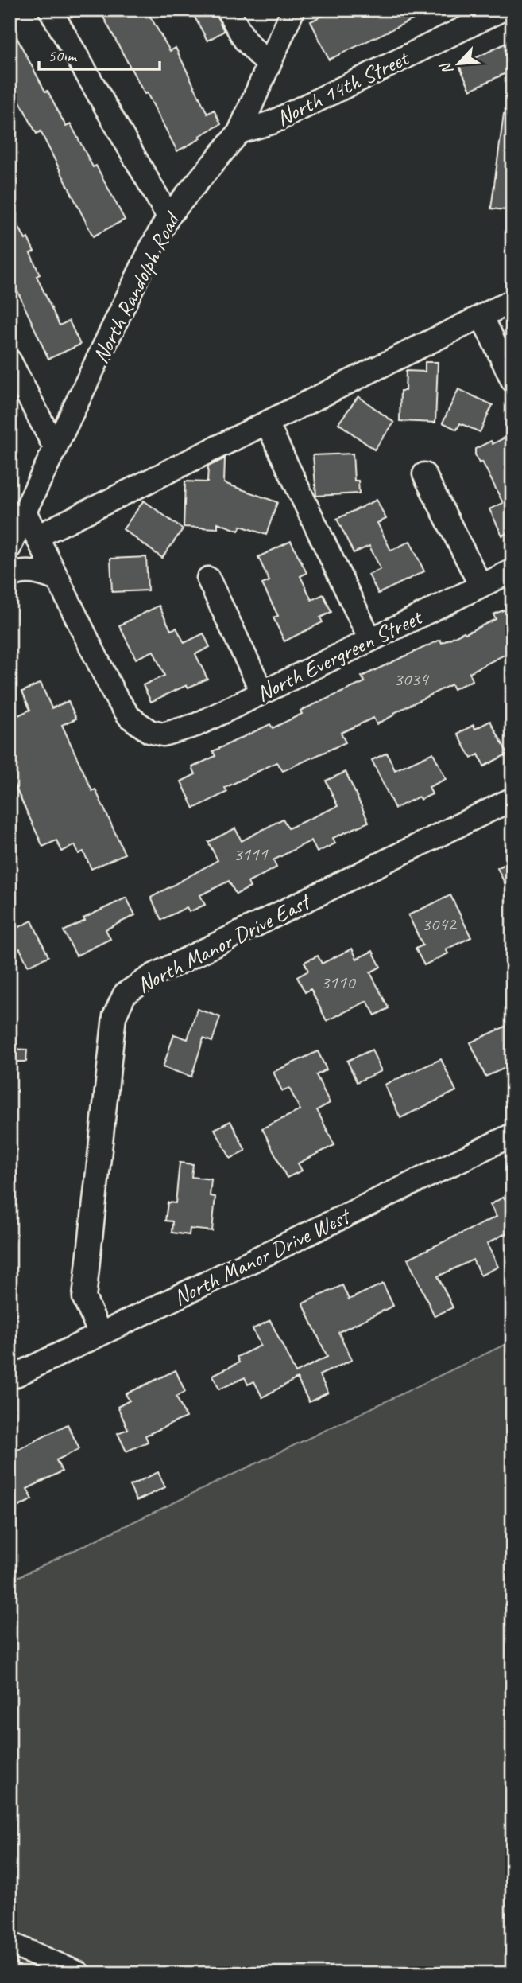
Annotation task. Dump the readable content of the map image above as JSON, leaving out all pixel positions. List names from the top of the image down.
{
  "streets": {
    "street": [
      "North 14th Street",
      "North Randolph Road",
      "North Evergreen Street",
      "North Manor Drive East",
      "North Manor Drive West"
    ]
  },
  "crossings": [
    ["North 14th Street", "North Randolph Road"],
    ["North Manor Drive East", "North Manor Drive West"]
  ],
  "house_numbers": [
    "3034",
    "3111",
    "3042",
    "3110"
  ],
  "scale_bar": "50 m",
  "north": "bottom left"
}
